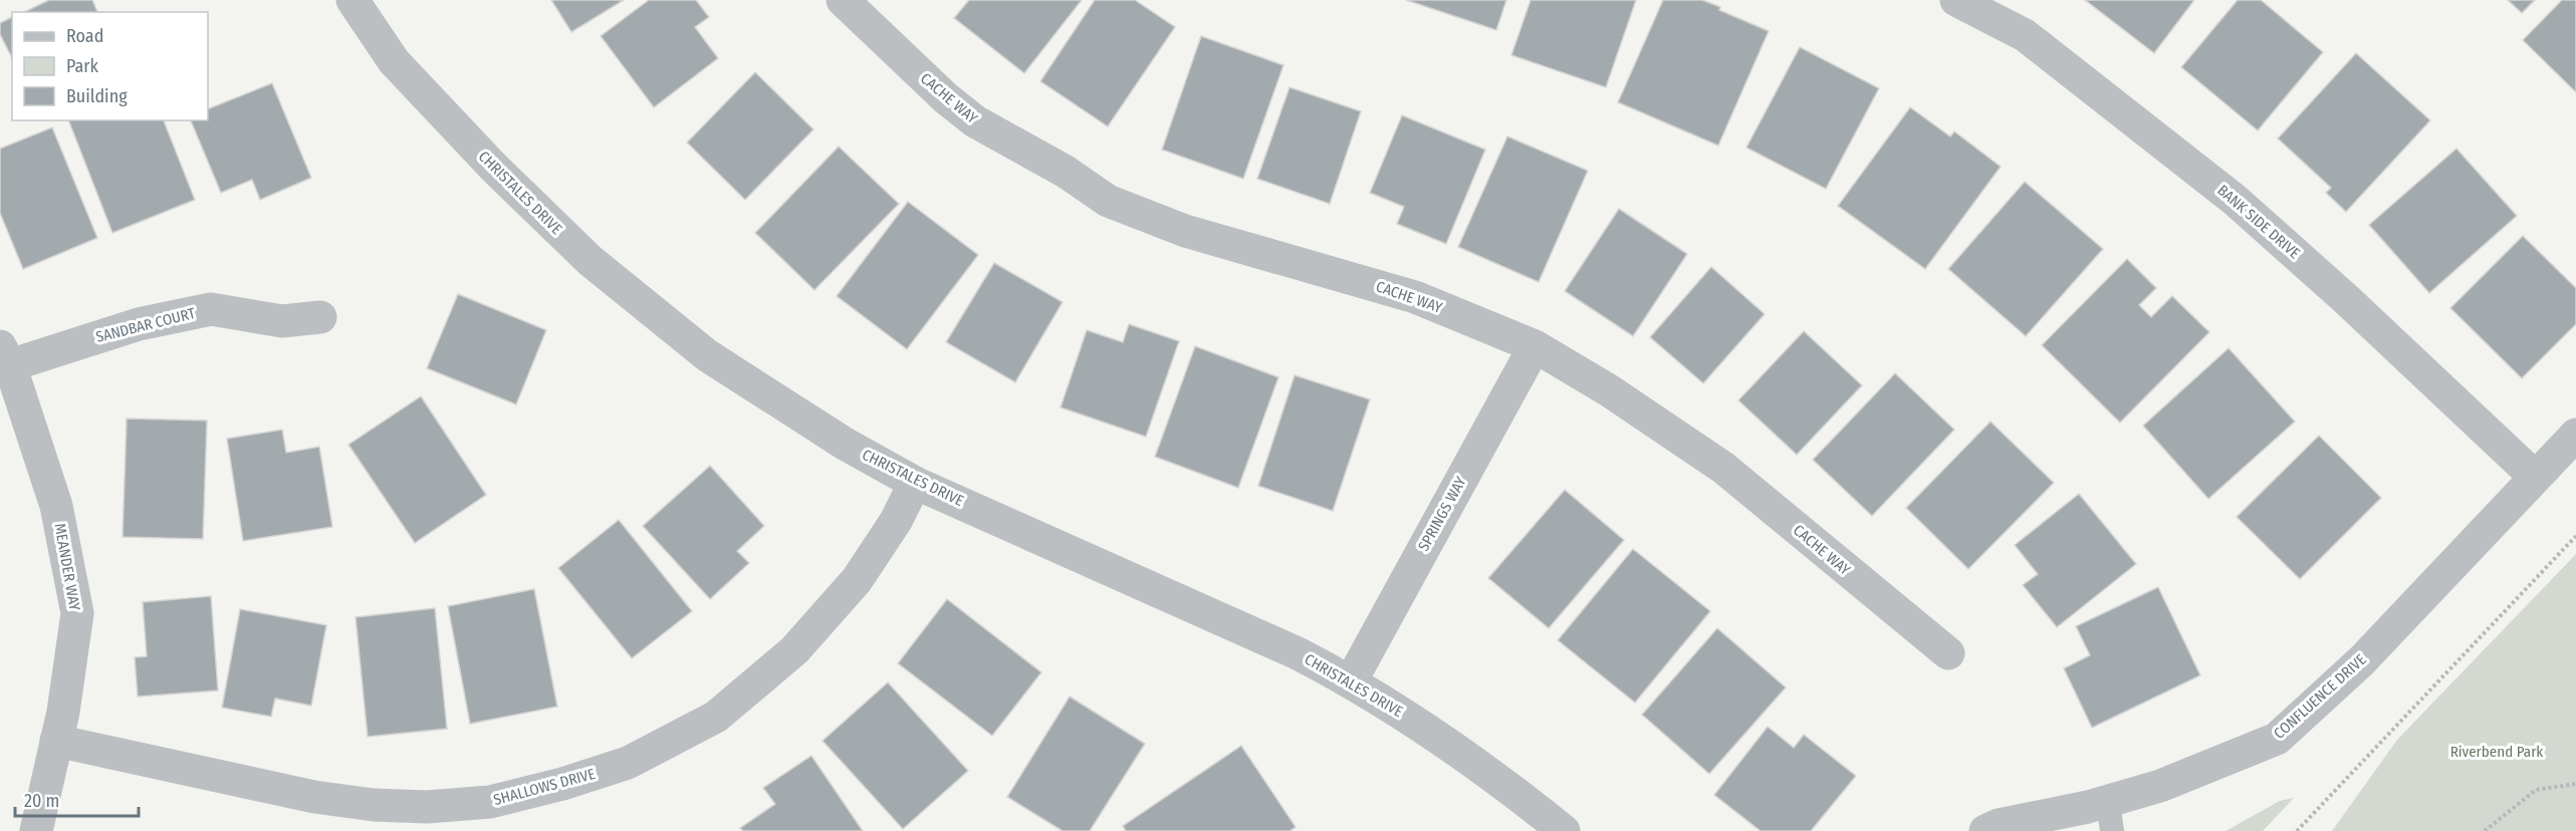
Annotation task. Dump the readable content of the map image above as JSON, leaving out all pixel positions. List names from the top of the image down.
{
  "streets": {
    "street": [
      "CACHE WAY",
      "CHRISTALES DRIVE",
      "BANK SIDE DRIVE",
      "SANDBAR COURT",
      "SPRINGS WAY",
      "MEANDER WAY",
      "CONFLUENCE DRIVE",
      "SHALLOWS DRIVE"
    ]
  },
  "crossings": [
    ["CACHE WAY", "SPRINGS WAY"],
    ["CHRISTALES DRIVE", "SPRINGS WAY"],
    ["CHRISTALES DRIVE", "SHALLOWS DRIVE"],
    ["BANK SIDE DRIVE", "CONFLUENCE DRIVE"],
    ["SANDBAR COURT", "MEANDER WAY"],
    ["MEANDER WAY", "SHALLOWS DRIVE"]
  ],
  "parks": ["Riverbend Park"],
  "legend": ["Road", "Park", "Building"],
  "scale_bar": "20 m"
}
